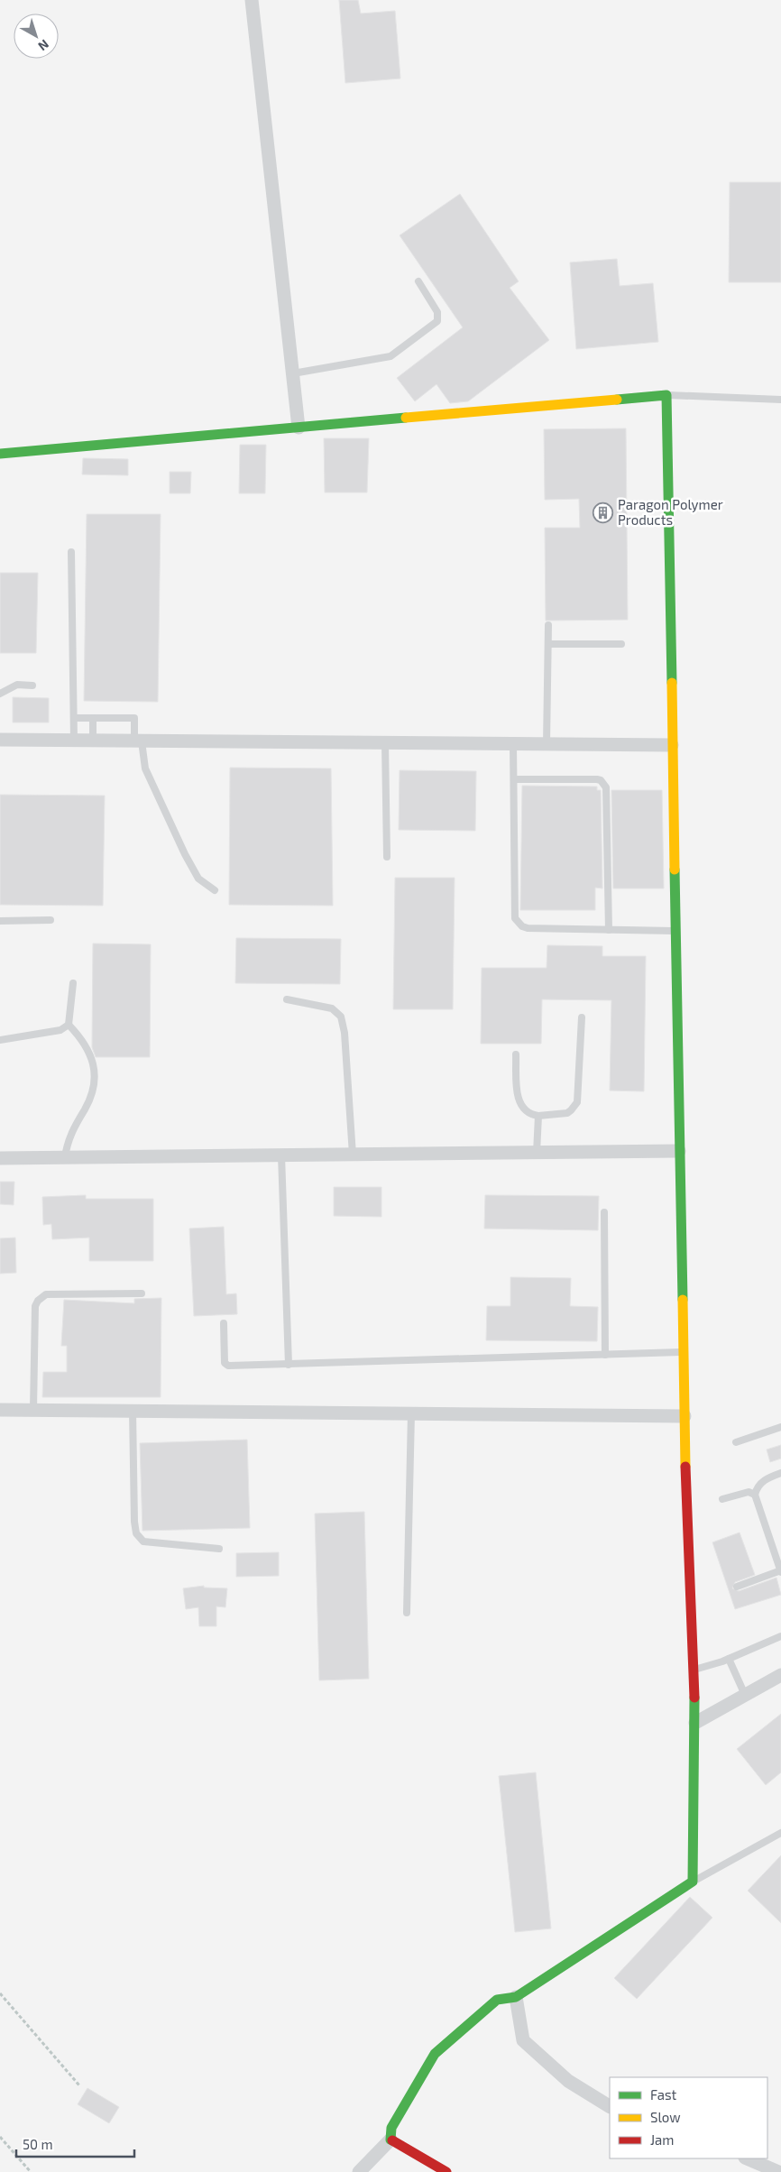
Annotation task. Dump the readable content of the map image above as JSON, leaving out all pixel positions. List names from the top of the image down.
{
  "places": {
    "building": ["Paragon Polymer Products"]
  },
  "legend": ["Fast", "Slow", "Jam"],
  "scale_bar": "50 m",
  "north": "bottom right"
}
